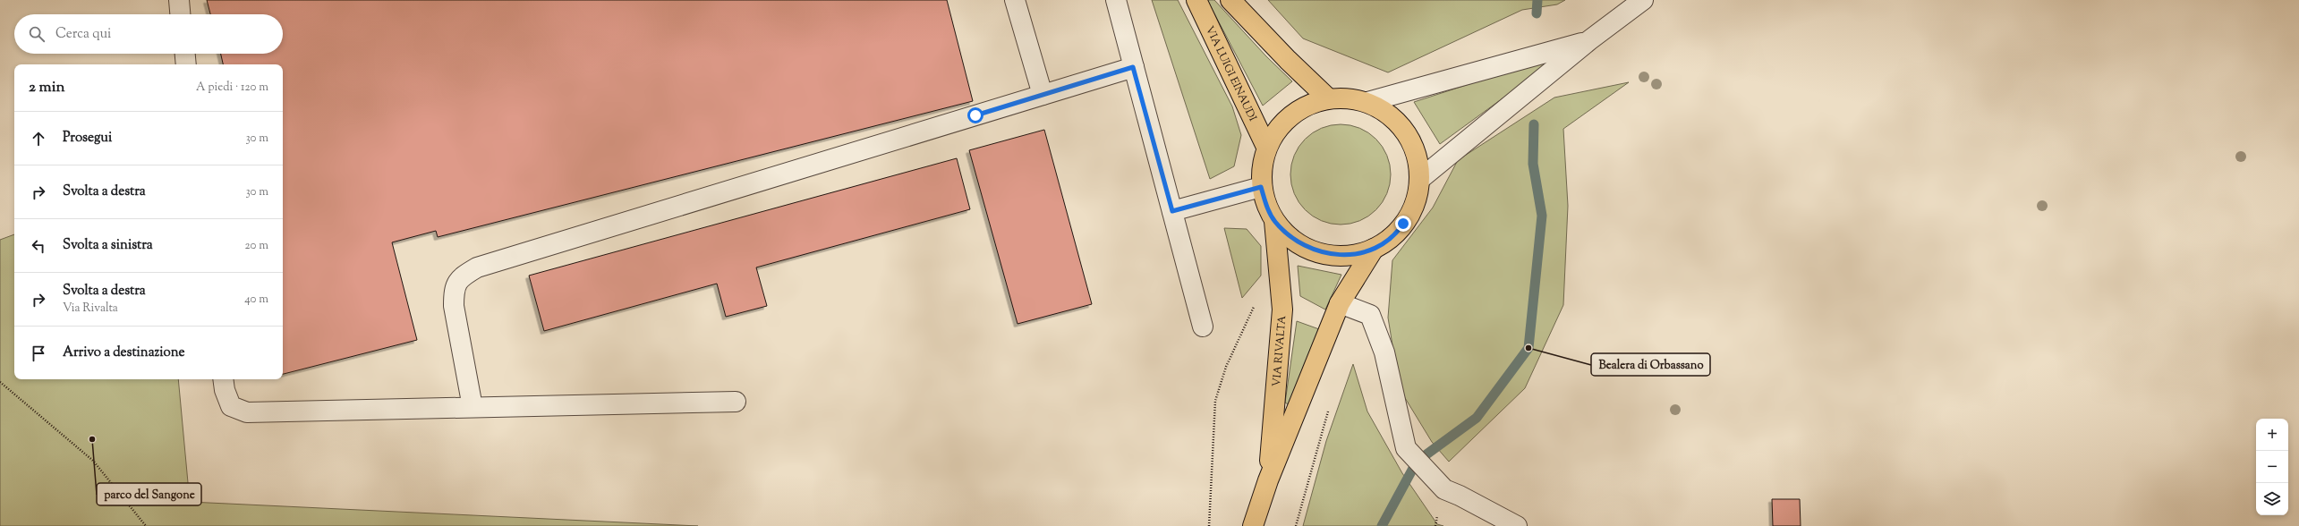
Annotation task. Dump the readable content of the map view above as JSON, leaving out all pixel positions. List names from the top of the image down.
{
  "streets": {
    "main road": ["VIA LUIGI EINAUDI", "VIA RIVALTA"]
  },
  "crossings": [
    ["VIA LUIGI EINAUDI", "VIA RIVALTA"]
  ],
  "places": ["Bealera di Orbassano", "parco del Sangone"],
  "page": {
    "search": "Cerca qui",
    "heading": ["2 min", "A piedi · 120 m"],
    "list": [
      ["Prosegui", "30 m"],
      ["Svolta a destra", "30 m"],
      ["Svolta a sinistra", "20 m"],
      ["Svolta a destra", "Via Rivalta", "40 m"],
      "Arrivo a destinazione"
    ],
    "map_buttons": ["+", "−"]
  }
}
